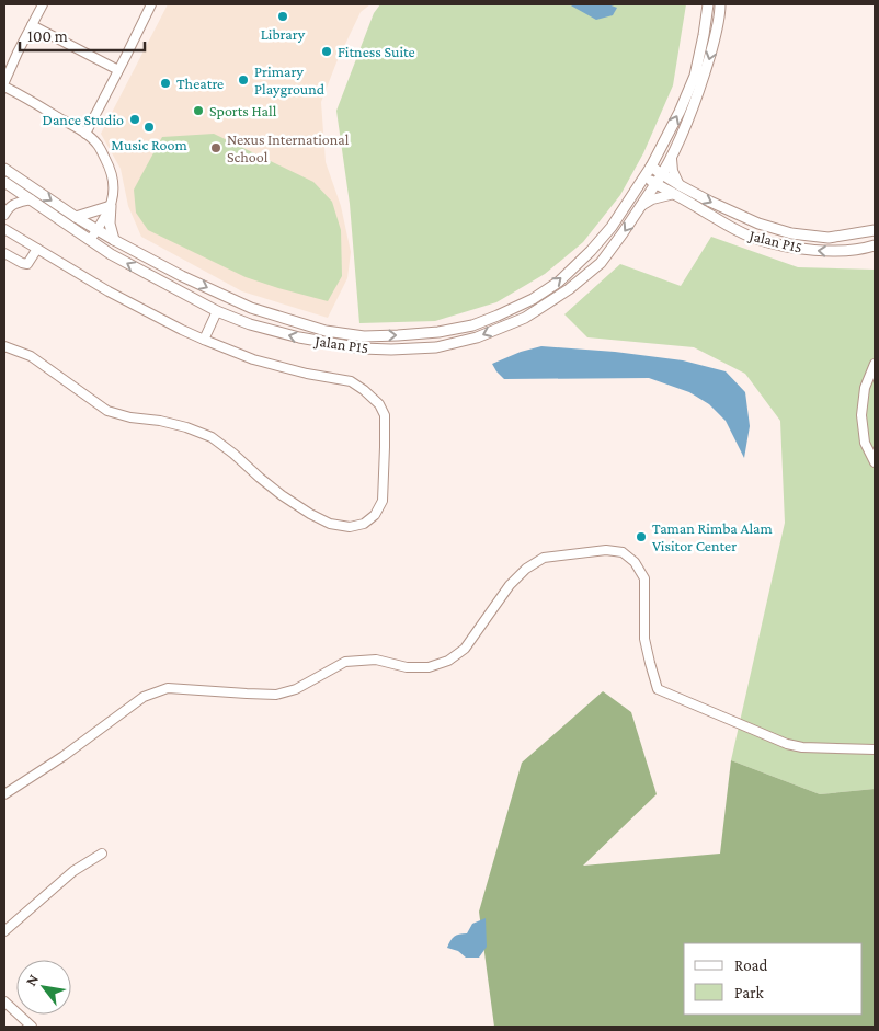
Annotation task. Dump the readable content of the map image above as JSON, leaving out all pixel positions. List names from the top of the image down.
{
  "streets": {
    "street": ["Jalan P15"]
  },
  "places": [
    "Library",
    "Fitness Suite",
    "Primary Playground",
    "Theatre",
    "Sports Hall",
    "Dance Studio",
    "Music Room",
    "Nexus International School",
    "Taman Rimba Alam Visitor Center"
  ],
  "legend": ["Road", "Park"],
  "scale_bar": "100 m",
  "north": "top left"
}
